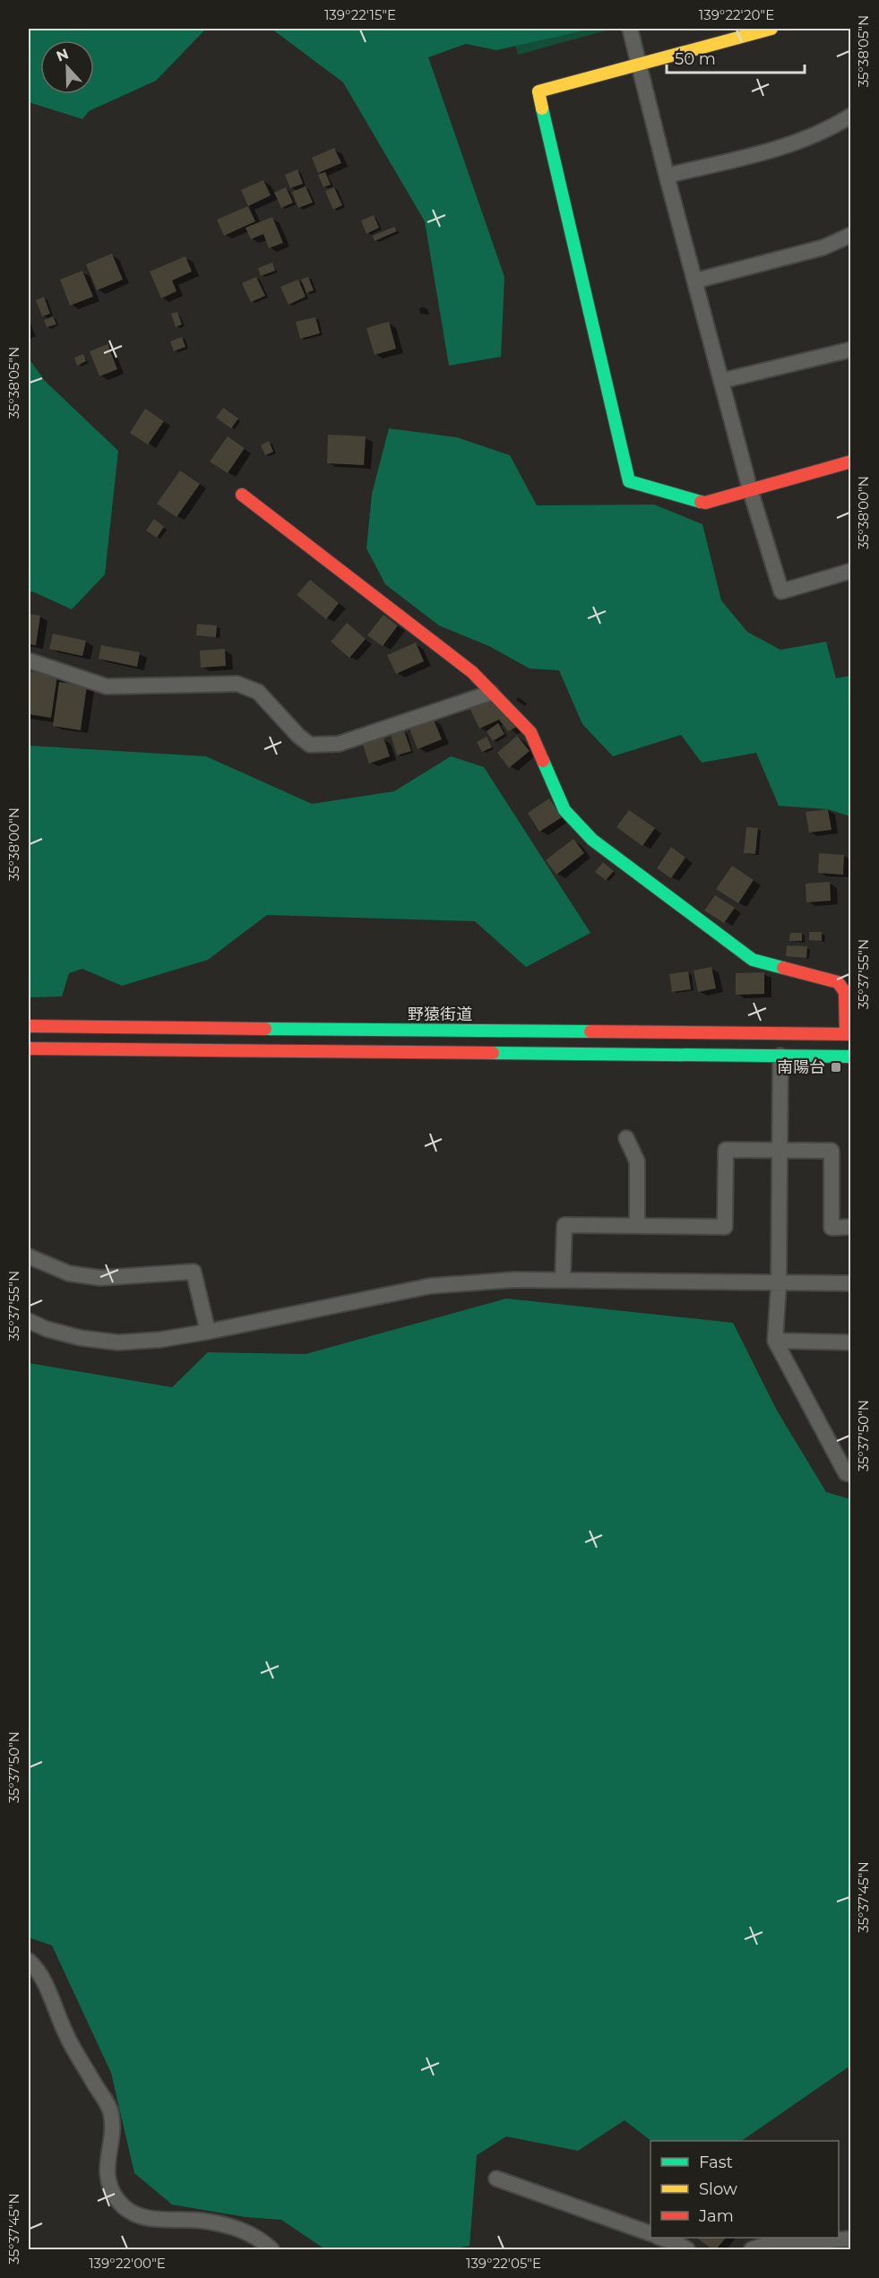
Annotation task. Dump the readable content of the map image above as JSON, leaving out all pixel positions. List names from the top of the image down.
{
  "streets": {
    "street": ["野猿街道"]
  },
  "places": {
    "transit": ["南陽台"]
  },
  "legend": ["Fast", "Slow", "Jam"],
  "scale_bar": "50 m",
  "north": "top",
  "coordinates": [
    "139°22'15\"E",
    "139°22'20\"E",
    "35°38'05\"N",
    "35°38'00\"N",
    "35°37'55\"N",
    "35°37'50\"N",
    "35°37'45\"N",
    "139°22'00\"E",
    "139°22'05\"E"
  ]
}
